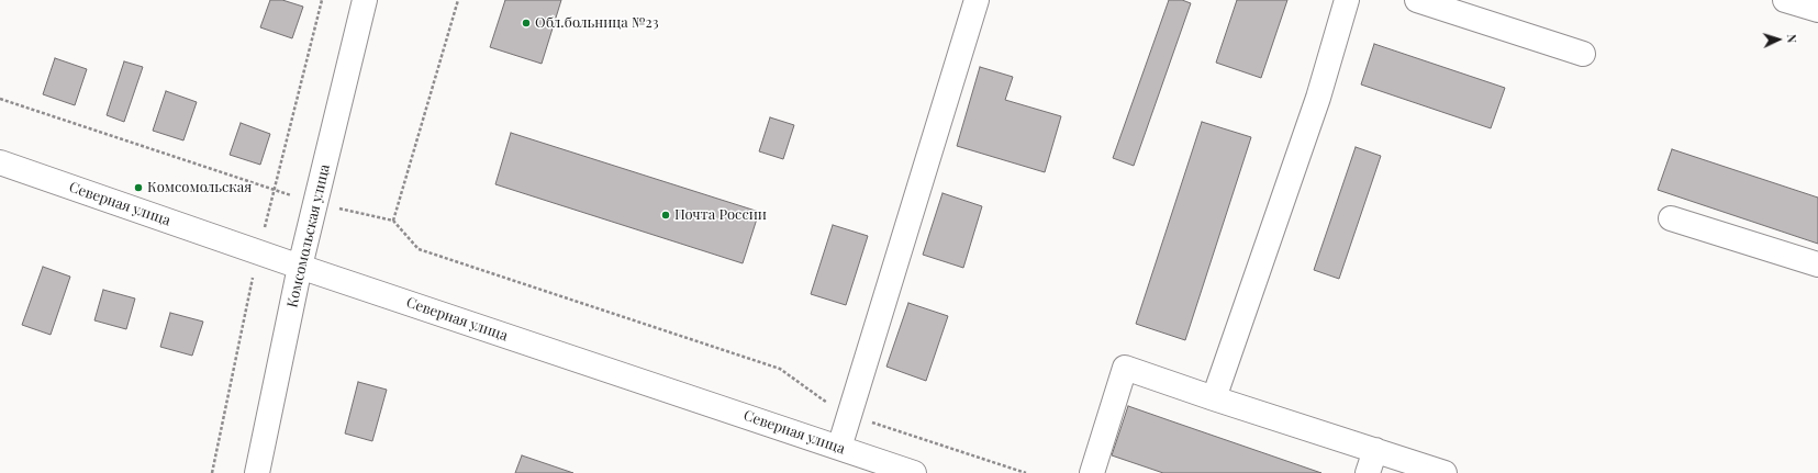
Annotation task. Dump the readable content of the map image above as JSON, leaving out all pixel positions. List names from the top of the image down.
{
  "streets": {
    "street": ["Северная улица", "Комсомольская улица"]
  },
  "crossings": [
    ["Северная улица", "Комсомольская улица"]
  ],
  "places": ["Обл.больница №23", "Комсомольская", "Почта России"],
  "north": "right"
}
